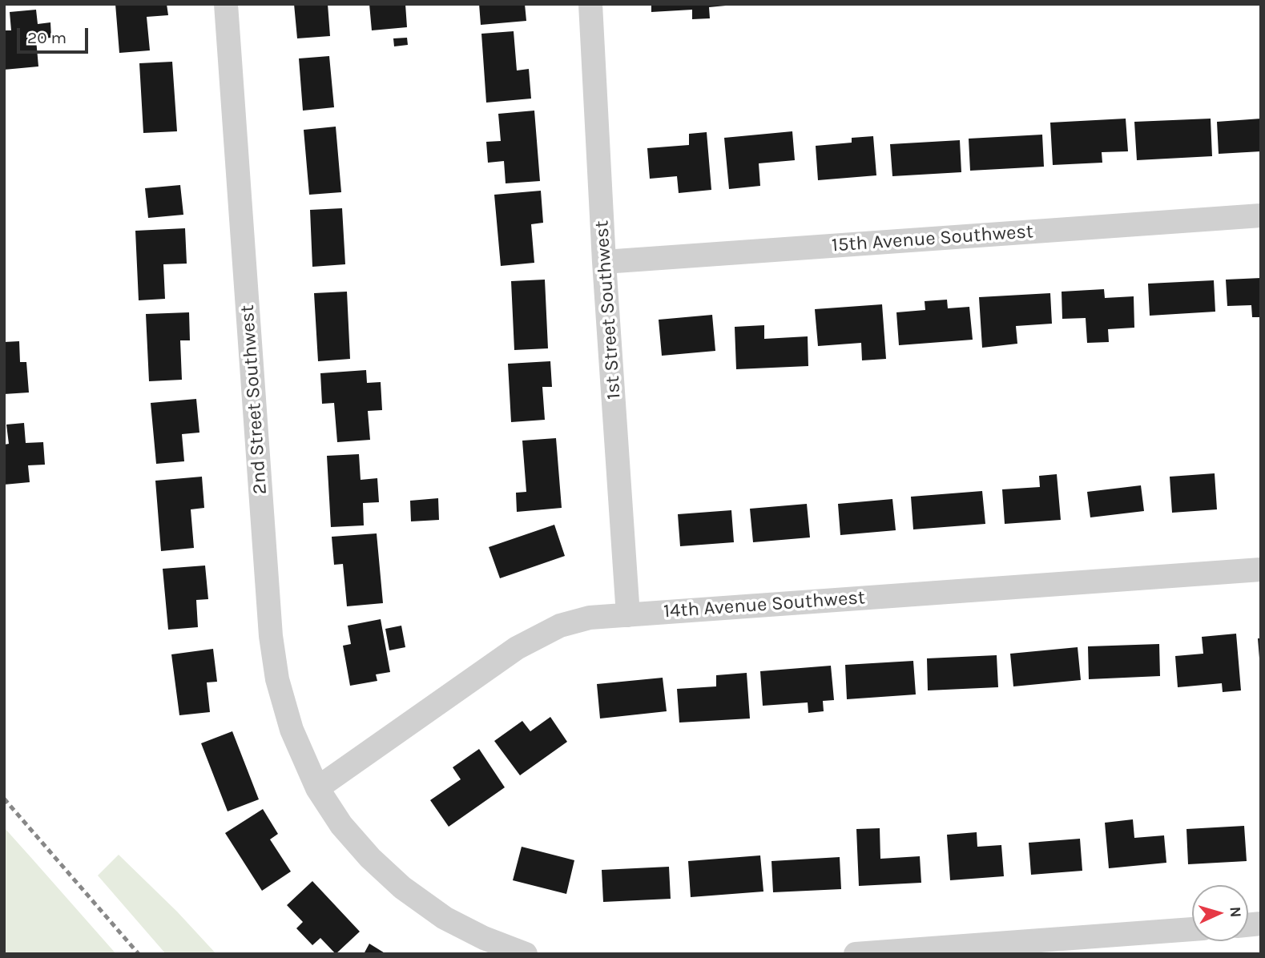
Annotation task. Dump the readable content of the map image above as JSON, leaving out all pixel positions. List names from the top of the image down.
{
  "streets": {
    "street": [
      "15th Avenue Southwest",
      "1st Street Southwest",
      "2nd Street Southwest",
      "14th Avenue Southwest"
    ]
  },
  "crossings": [
    ["15th Avenue Southwest", "1st Street Southwest"],
    ["1st Street Southwest", "14th Avenue Southwest"],
    ["2nd Street Southwest", "14th Avenue Southwest"]
  ],
  "scale_bar": "20 m",
  "north": "right"
}
